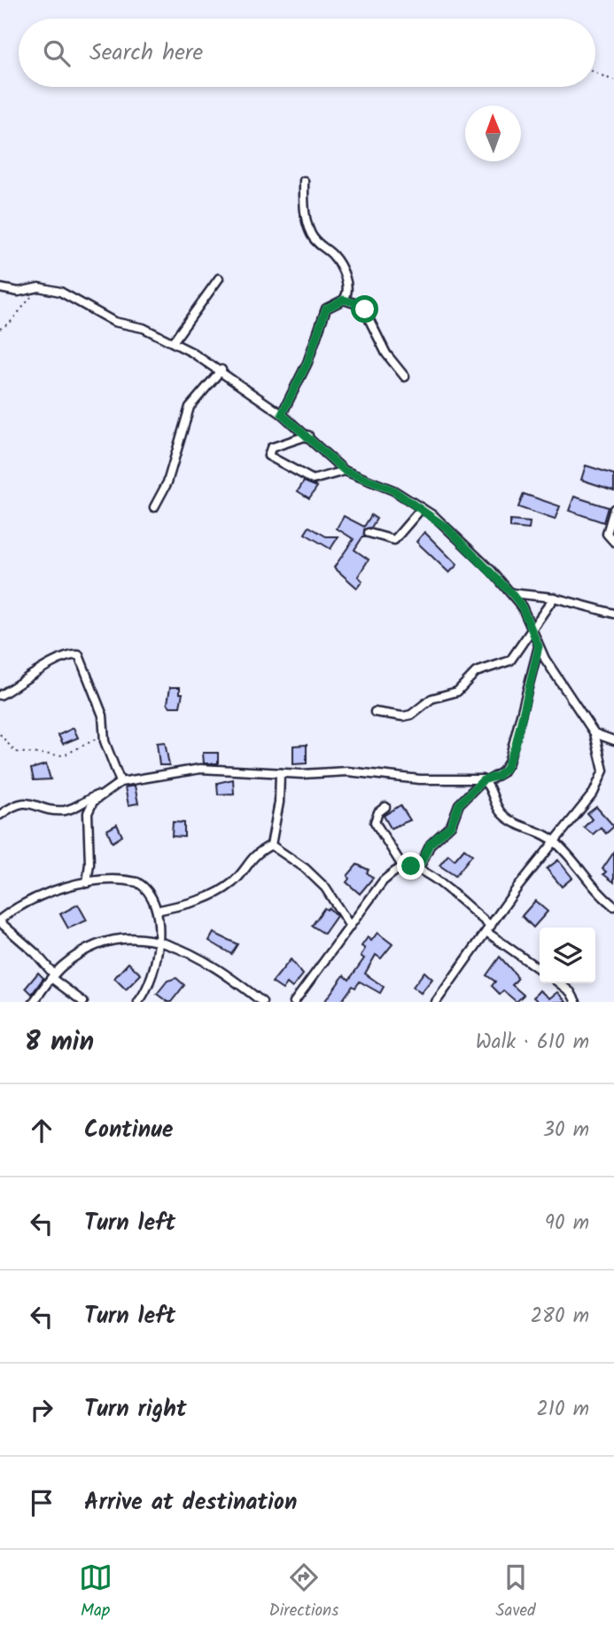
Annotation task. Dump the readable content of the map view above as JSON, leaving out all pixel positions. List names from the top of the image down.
{
  "north": "top",
  "page": {
    "search": "Search here",
    "heading": ["8 min", "Walk · 610 m"],
    "list": [
      ["Continue", "30 m"],
      ["Turn left", "90 m"],
      ["Turn left", "280 m"],
      ["Turn right", "210 m"],
      "Arrive at destination"
    ],
    "nav": ["Map", "Directions", "Saved"]
  }
}
